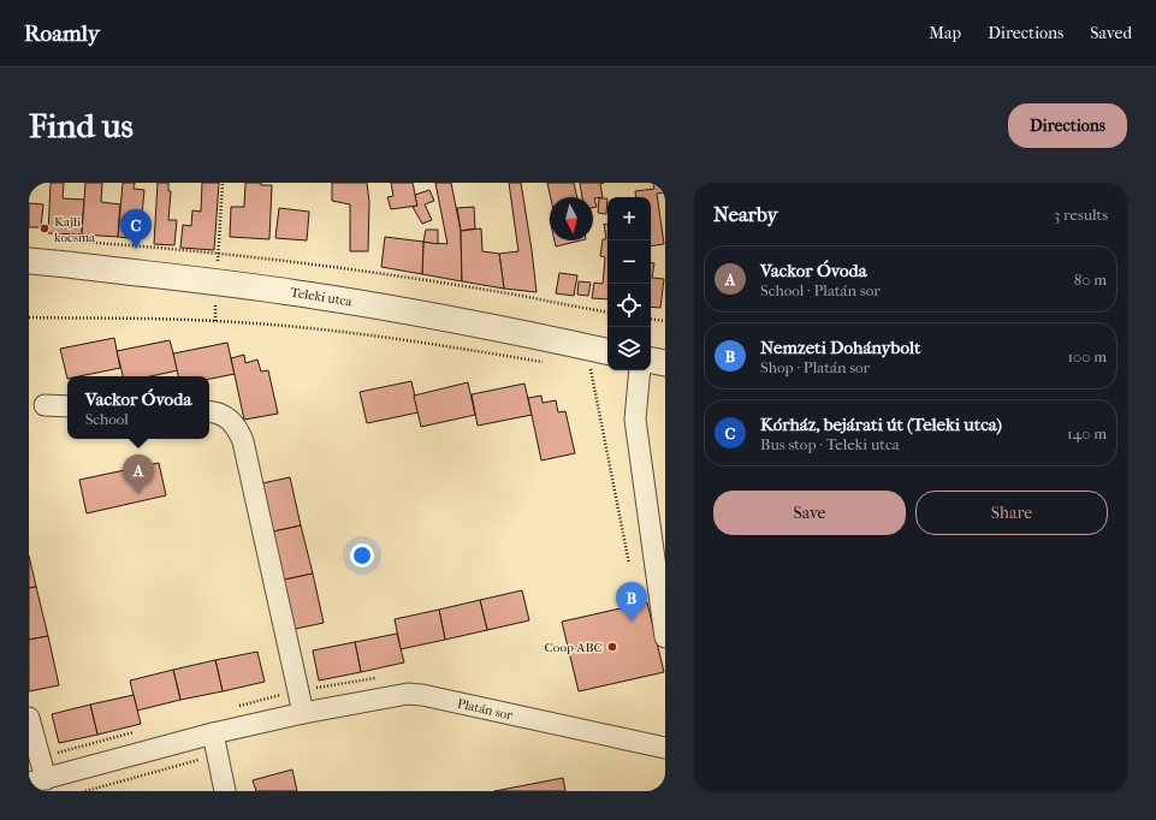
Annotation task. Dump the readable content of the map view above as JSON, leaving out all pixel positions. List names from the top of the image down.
{
  "streets": {
    "street": ["Teleki utca", "Platán sor"]
  },
  "places": ["Kajli kocsma", "Coop ABC"],
  "north": "bottom",
  "page": {
    "header": "Roamly",
    "nav": ["Map", "Directions", "Saved"],
    "buttons": [
      "Directions",
      ["Save", "Share"]
    ],
    "title": "Find us",
    "heading": ["Nearby", "3 results"],
    "map_buttons": ["+", "−"],
    "pins": ["C", "A", "B"],
    "list": [
      {
        "mark": "A",
        "name": "Vackor Óvoda",
        "note": "School · Platán sor",
        "value": "80 m"
      },
      {
        "mark": "B",
        "name": "Nemzeti Dohánybolt",
        "note": "Shop · Platán sor",
        "value": "100 m"
      },
      {
        "mark": "C",
        "name": "Kórház, bejárati út (Teleki utca)",
        "note": "Bus stop · Teleki utca",
        "value": "140 m"
      }
    ],
    "popup": ["Vackor Óvoda", "School"]
  }
}
